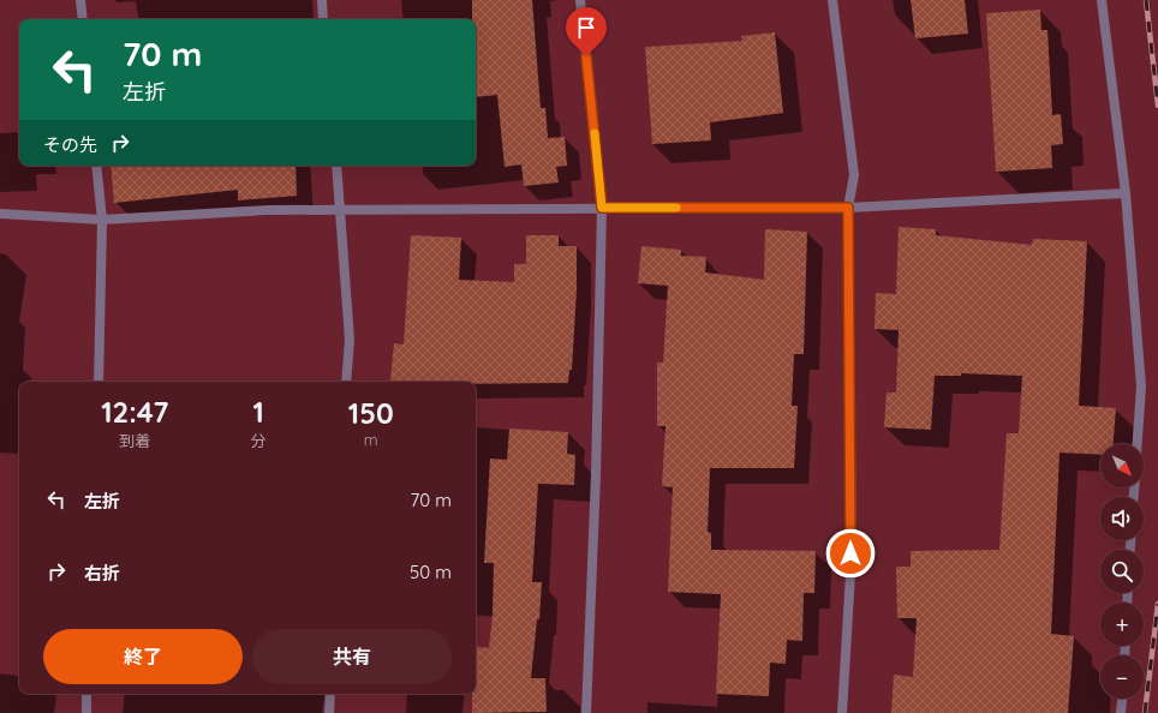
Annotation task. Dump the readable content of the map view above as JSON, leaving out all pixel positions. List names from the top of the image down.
{
  "north": "bottom right",
  "page": {
    "turn": ["70 m", "左折"],
    "then": "その先",
    "eta": [
      "12:47",
      "到着",
      "1",
      "分",
      "150",
      "m"
    ],
    "map_buttons": ["+", "−"],
    "list": [
      {
        "name": "左折",
        "value": "70 m"
      },
      {
        "name": "右折",
        "value": "50 m"
      }
    ],
    "buttons": ["終了", "共有"]
  }
}
